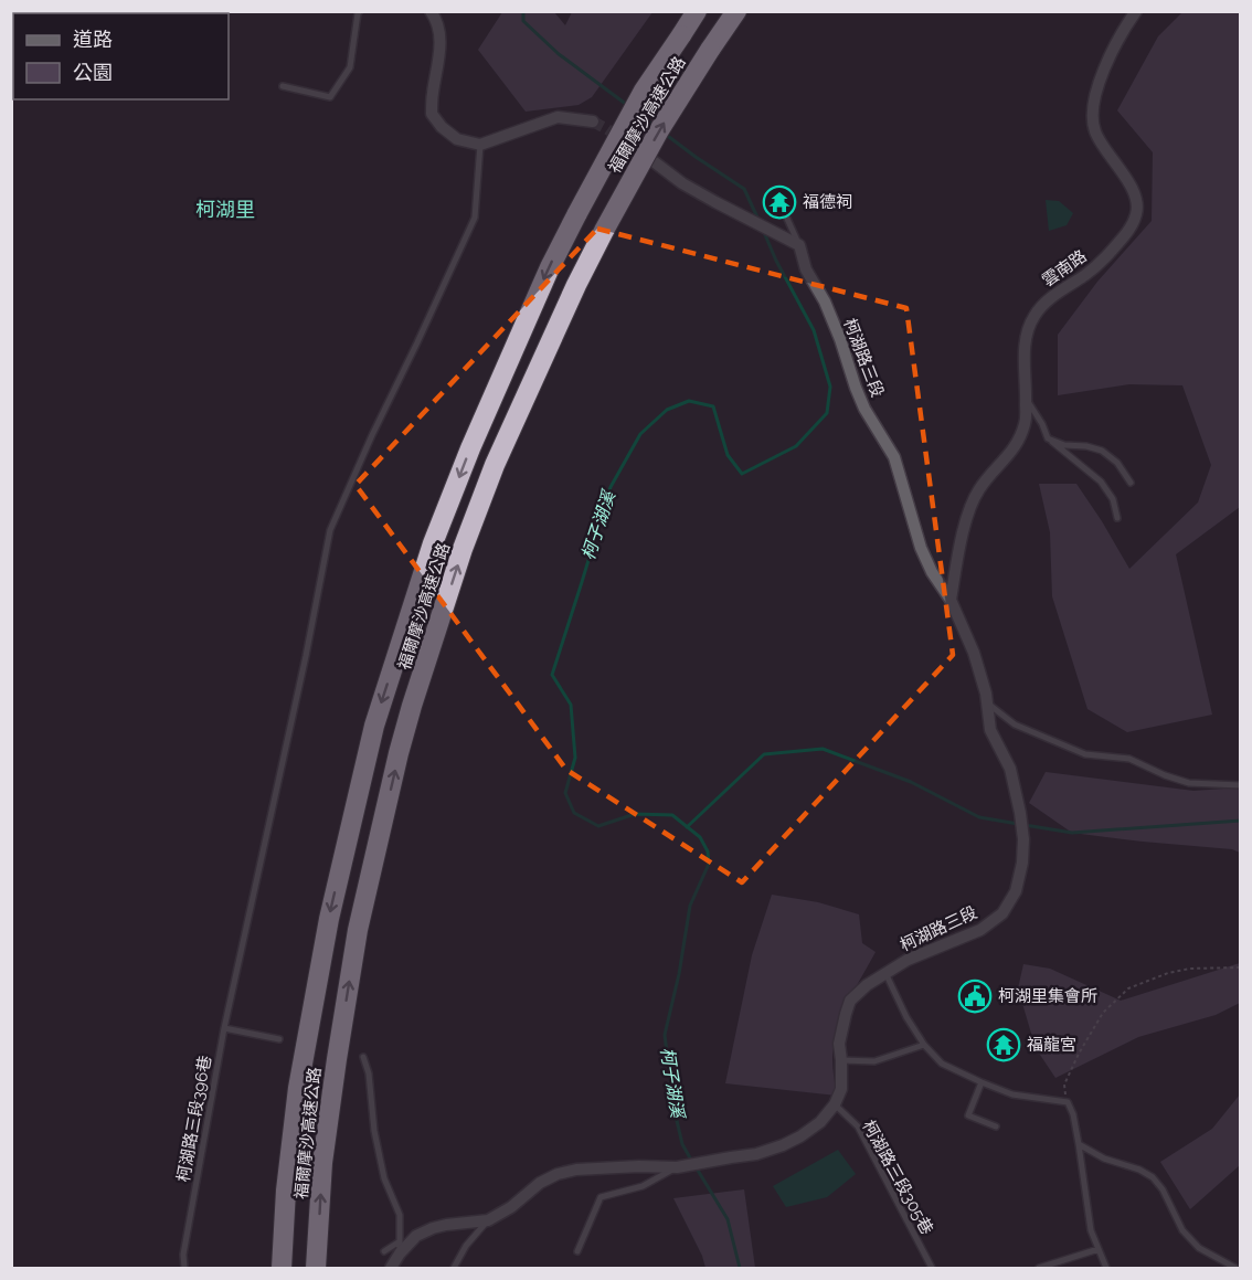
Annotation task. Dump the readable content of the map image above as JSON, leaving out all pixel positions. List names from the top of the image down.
{
  "streets": {
    "highway": ["福爾摩沙高速公路"],
    "street": ["雲南路", "柯湖路三段"],
    "lane": ["柯湖路三段396巷", "柯湖路三段305巷"]
  },
  "crossings": [
    ["雲南路", "柯湖路三段"],
    ["柯湖路三段", "柯湖路三段305巷"]
  ],
  "districts": ["柯湖里"],
  "water": ["柯子湖溪"],
  "places": {
    "temple": ["福德祠", "福龍宮"],
    "public building": ["柯湖里集會所"]
  },
  "legend": ["道路", "公園"]
}
